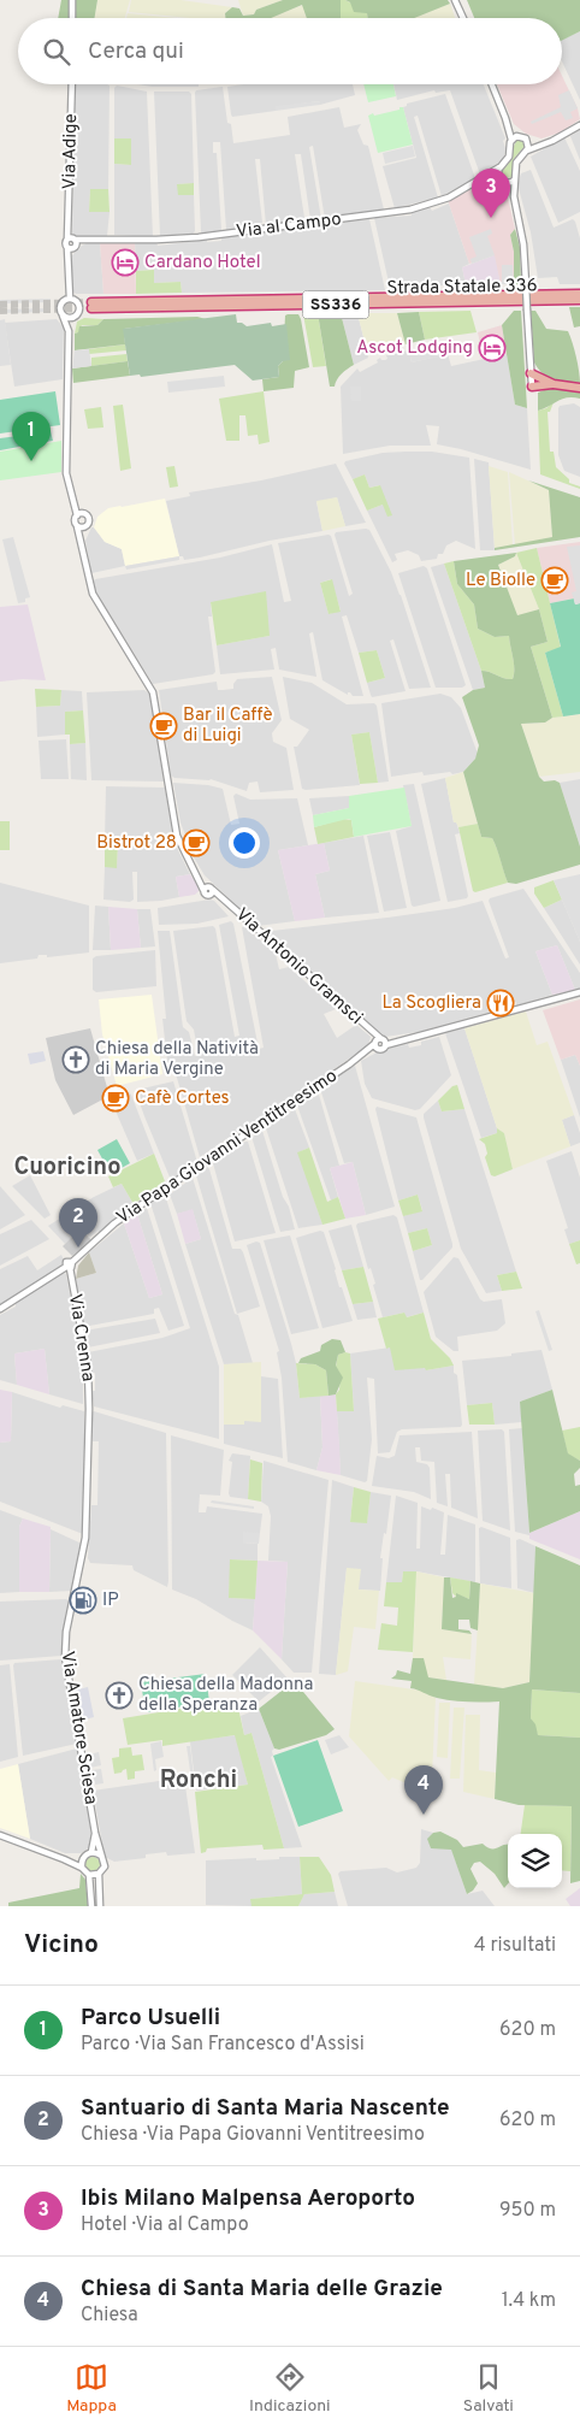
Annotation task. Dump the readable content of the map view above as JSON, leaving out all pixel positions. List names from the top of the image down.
{
  "streets": {
    "highway": ["Strada Statale 336", "SS336"],
    "street": [
      "Via Adige",
      "Via al Campo",
      "Via Antonio Gramsci",
      "Via Papa Giovanni Ventitreesimo",
      "Via Crenna",
      "Via Amatore Sciesa"
    ]
  },
  "crossings": [
    ["Via Adige", "Via al Campo"],
    ["Via Antonio Gramsci", "Via Papa Giovanni Ventitreesimo"],
    ["Via Papa Giovanni Ventitreesimo", "Via Crenna"],
    ["Via Crenna", "Via Amatore Sciesa"]
  ],
  "districts": ["Cuoricino", "Ronchi"],
  "places": {
    "hotel": ["Cardano Hotel", "Ascot Lodging"],
    "cafe": [
      "Le Biolle",
      "Bar il Caffè di Luigi",
      "Bistrot 28",
      "Cafè Cortes"
    ],
    "restaurant": ["La Scogliera"],
    "church": ["Chiesa della Natività di Maria Vergine", "Chiesa della Madonna della Speranza"],
    "fuel station": ["IP"]
  },
  "page": {
    "search": "Cerca qui",
    "pins": [
      "3",
      "1",
      "2",
      "4"
    ],
    "heading": ["Vicino", "4 risultati"],
    "list": [
      {
        "mark": "1",
        "name": "Parco Usuelli",
        "note": "Parco · Via San Francesco d'Assisi",
        "value": "620 m"
      },
      {
        "mark": "2",
        "name": "Santuario di Santa Maria Nascente",
        "note": "Chiesa · Via Papa Giovanni Ventitreesimo",
        "value": "620 m"
      },
      {
        "mark": "3",
        "name": "Ibis Milano Malpensa Aeroporto",
        "note": "Hotel · Via al Campo",
        "value": "950 m"
      },
      {
        "mark": "4",
        "name": "Chiesa di Santa Maria delle Grazie",
        "note": "Chiesa",
        "value": "1.4 km"
      }
    ],
    "nav": ["Mappa", "Indicazioni", "Salvati"]
  }
}
